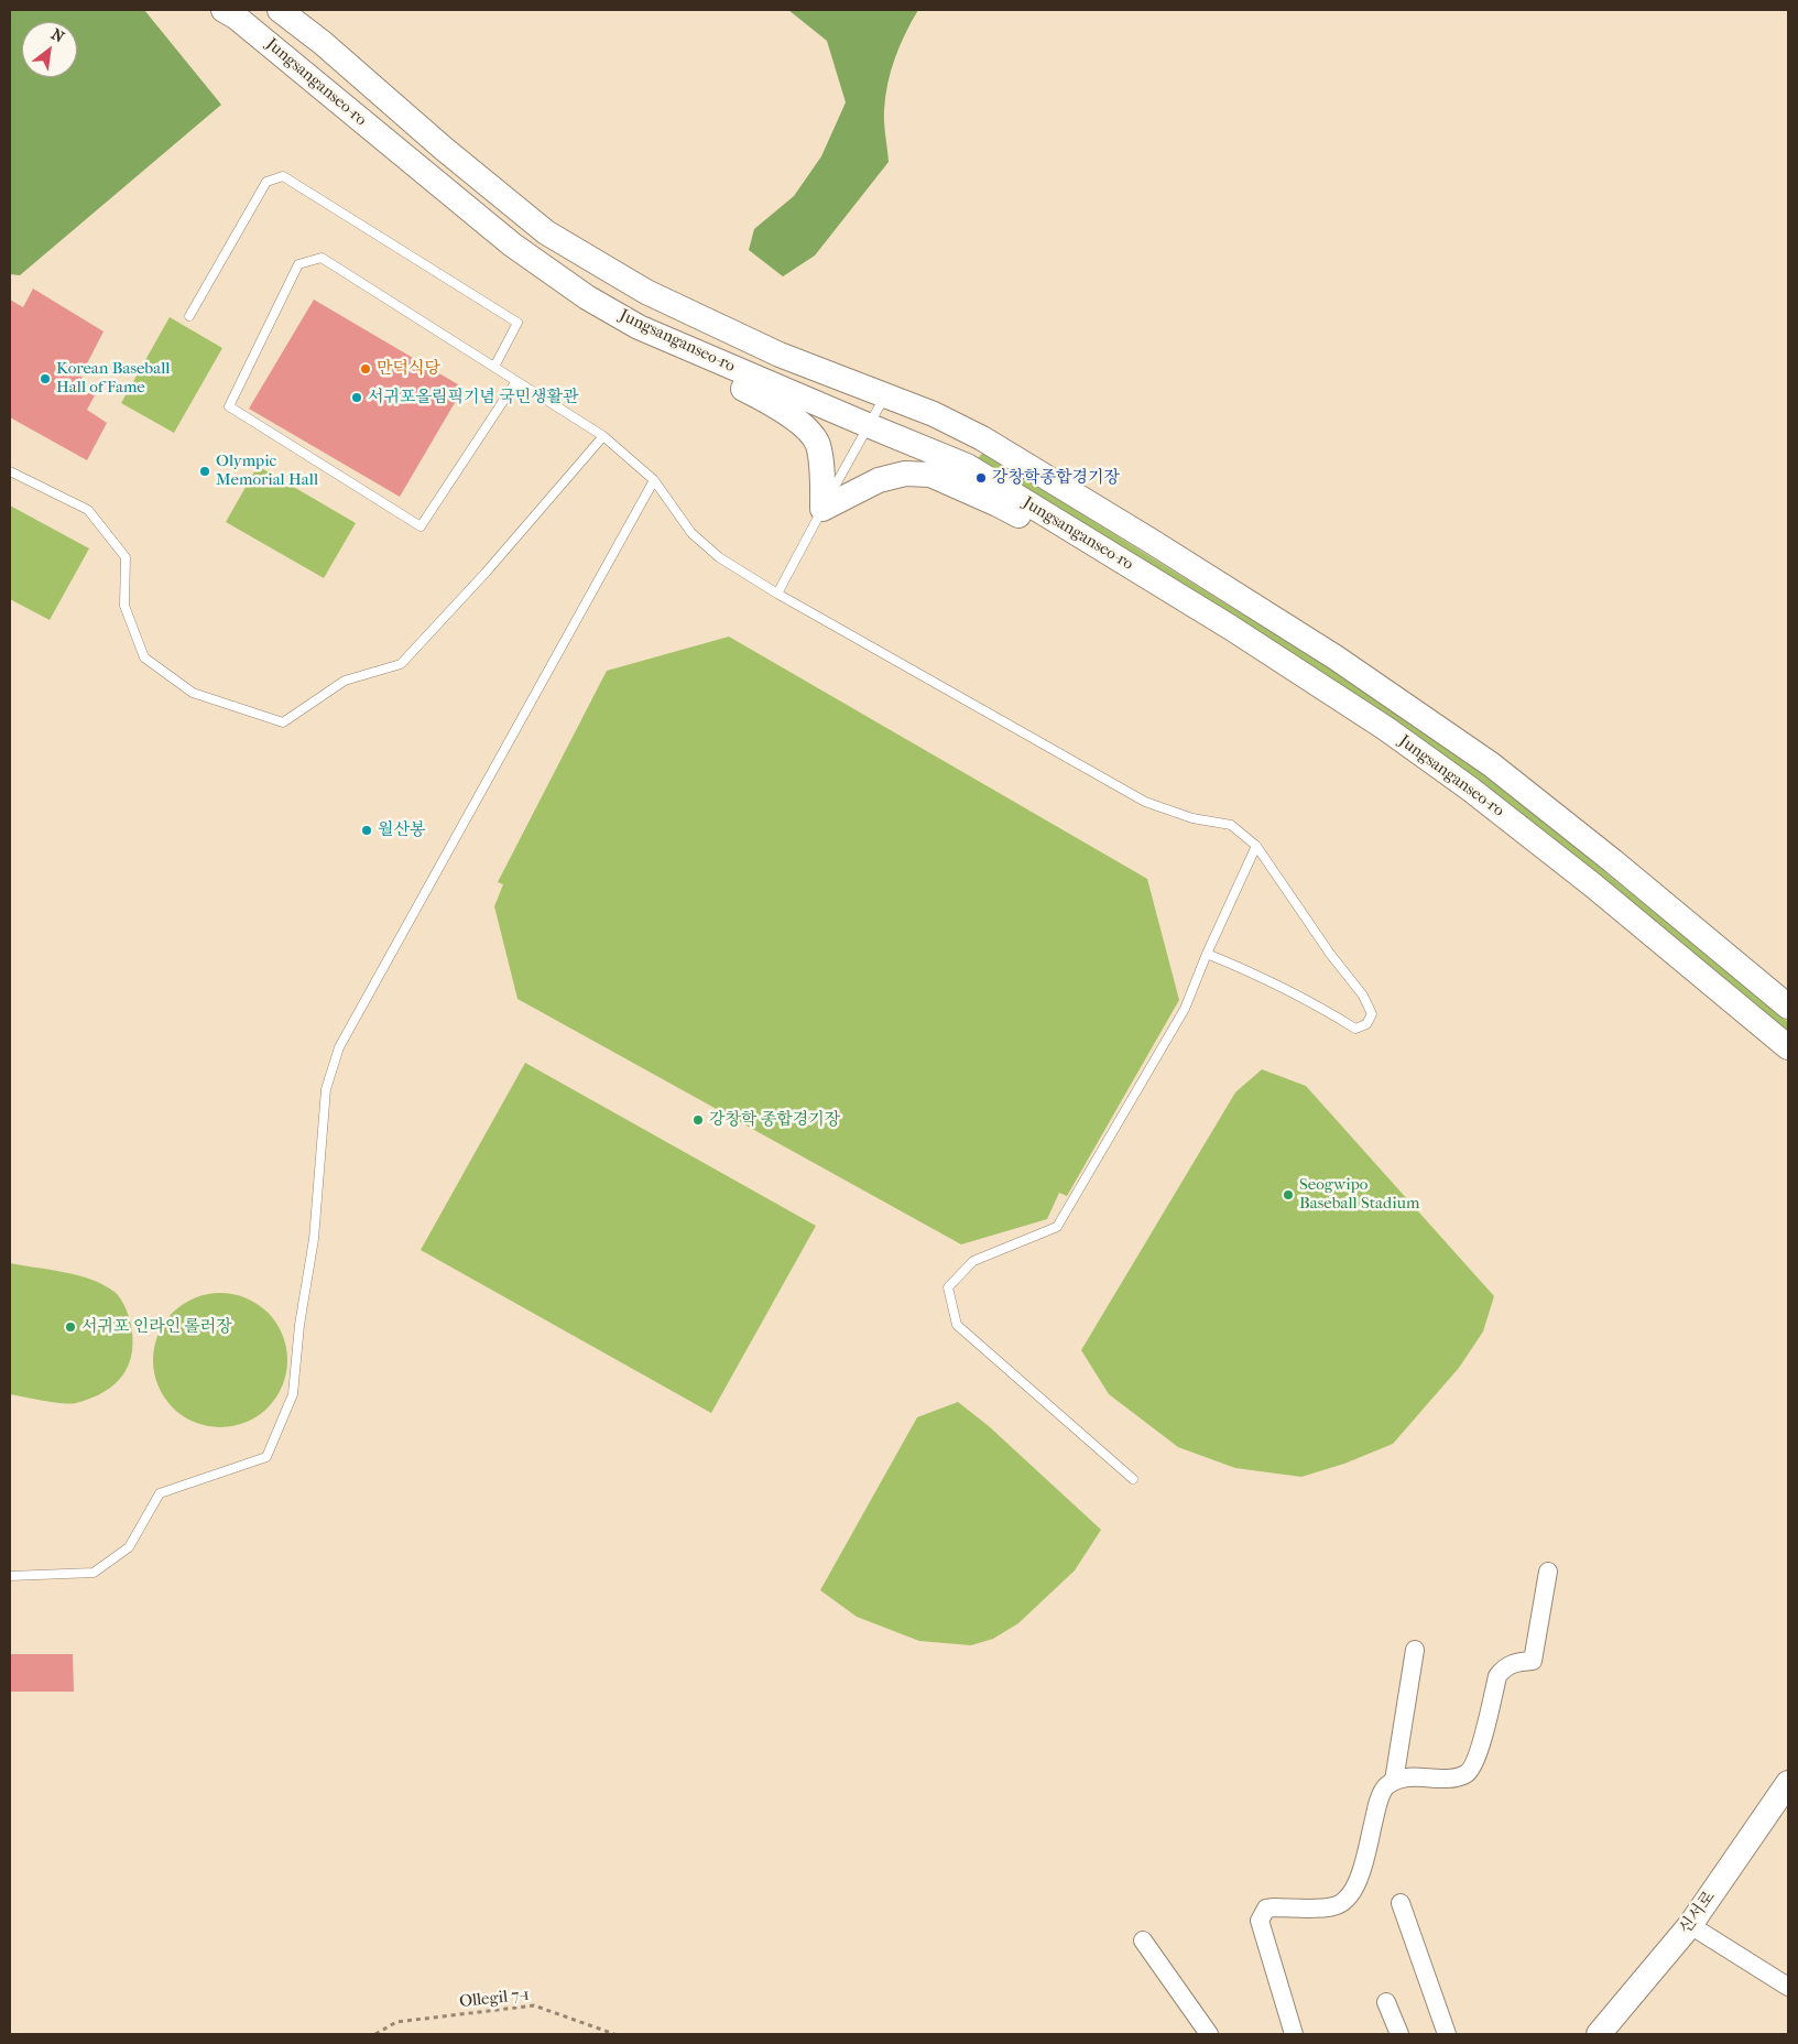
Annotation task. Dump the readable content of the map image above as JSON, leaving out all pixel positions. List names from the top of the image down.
{
  "streets": {
    "main road": ["Jungsanganseo-ro", "신서로"],
    "path": ["Ollegil 7-1"]
  },
  "places": [
    "만덕식당",
    "Korean Baseball Hall of Fame",
    "서귀포올림픽기념 국민생활관",
    "Olympic Memorial Hall",
    "강창학종합경기장",
    "월산봉",
    "강창학 종합경기장",
    "Seogwipo Baseball Stadium",
    "서귀포 인라인 롤러장"
  ],
  "north": "top right"
}
